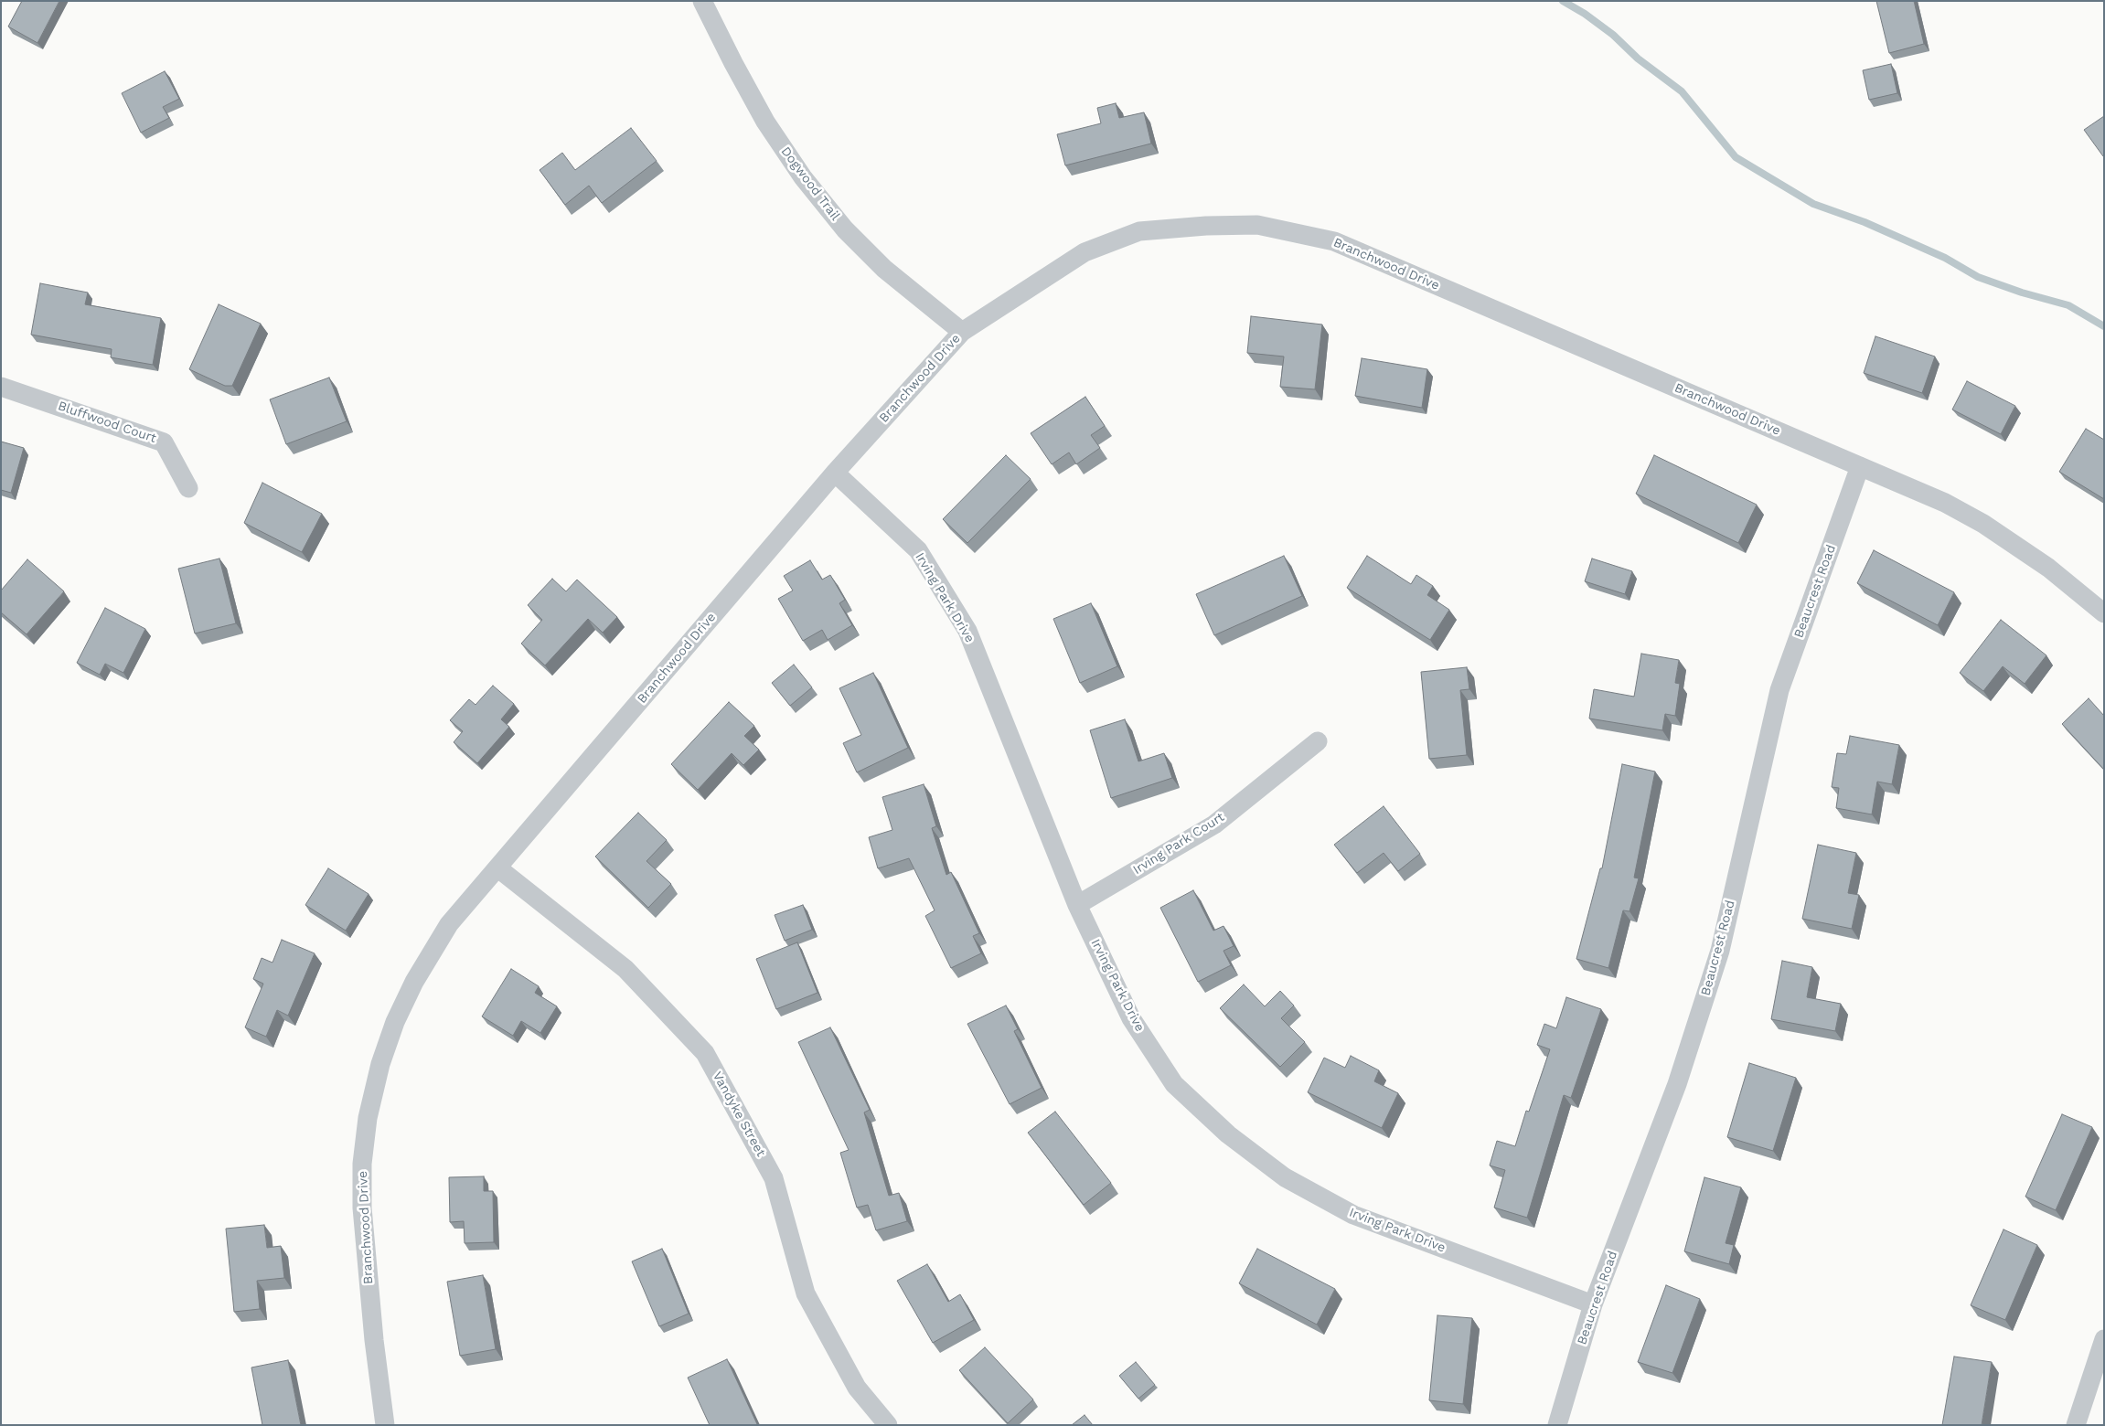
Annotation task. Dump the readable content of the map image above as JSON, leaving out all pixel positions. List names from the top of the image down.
{
  "streets": {
    "street": [
      "Dogwood Trail",
      "Branchwood Drive",
      "Bluffwood Court",
      "Beaucrest Road",
      "Irving Park Drive",
      "Irving Park Court",
      "Vandyke Street"
    ]
  },
  "crossings": [
    ["Dogwood Trail", "Branchwood Drive"],
    ["Branchwood Drive", "Beaucrest Road"],
    ["Branchwood Drive", "Irving Park Drive"],
    ["Branchwood Drive", "Vandyke Street"],
    ["Beaucrest Road", "Irving Park Drive"],
    ["Irving Park Drive", "Irving Park Court"]
  ]
}
